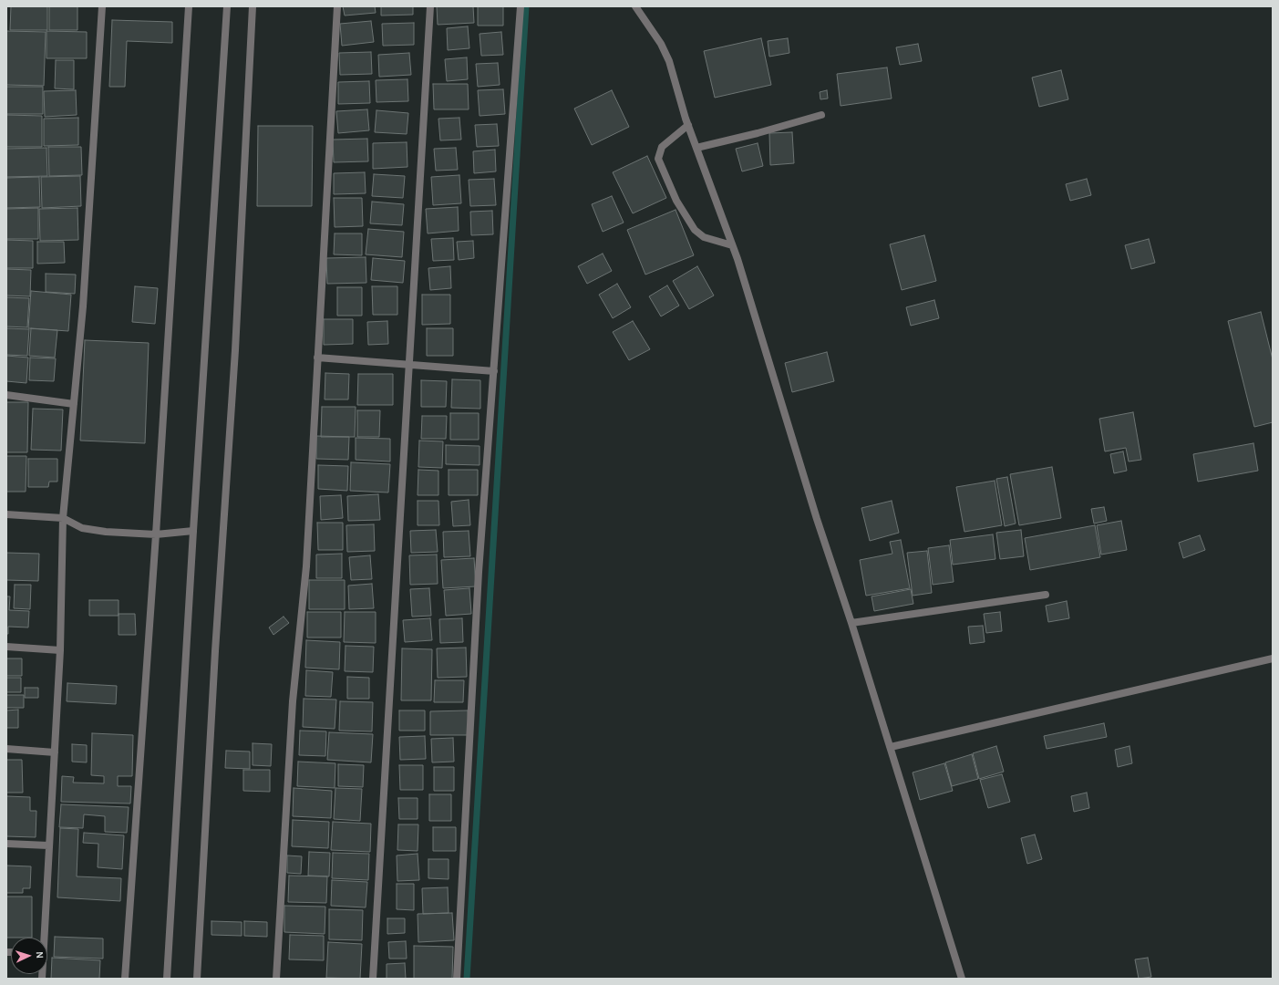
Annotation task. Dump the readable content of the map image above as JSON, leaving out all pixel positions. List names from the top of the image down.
{
  "north": "right"
}
